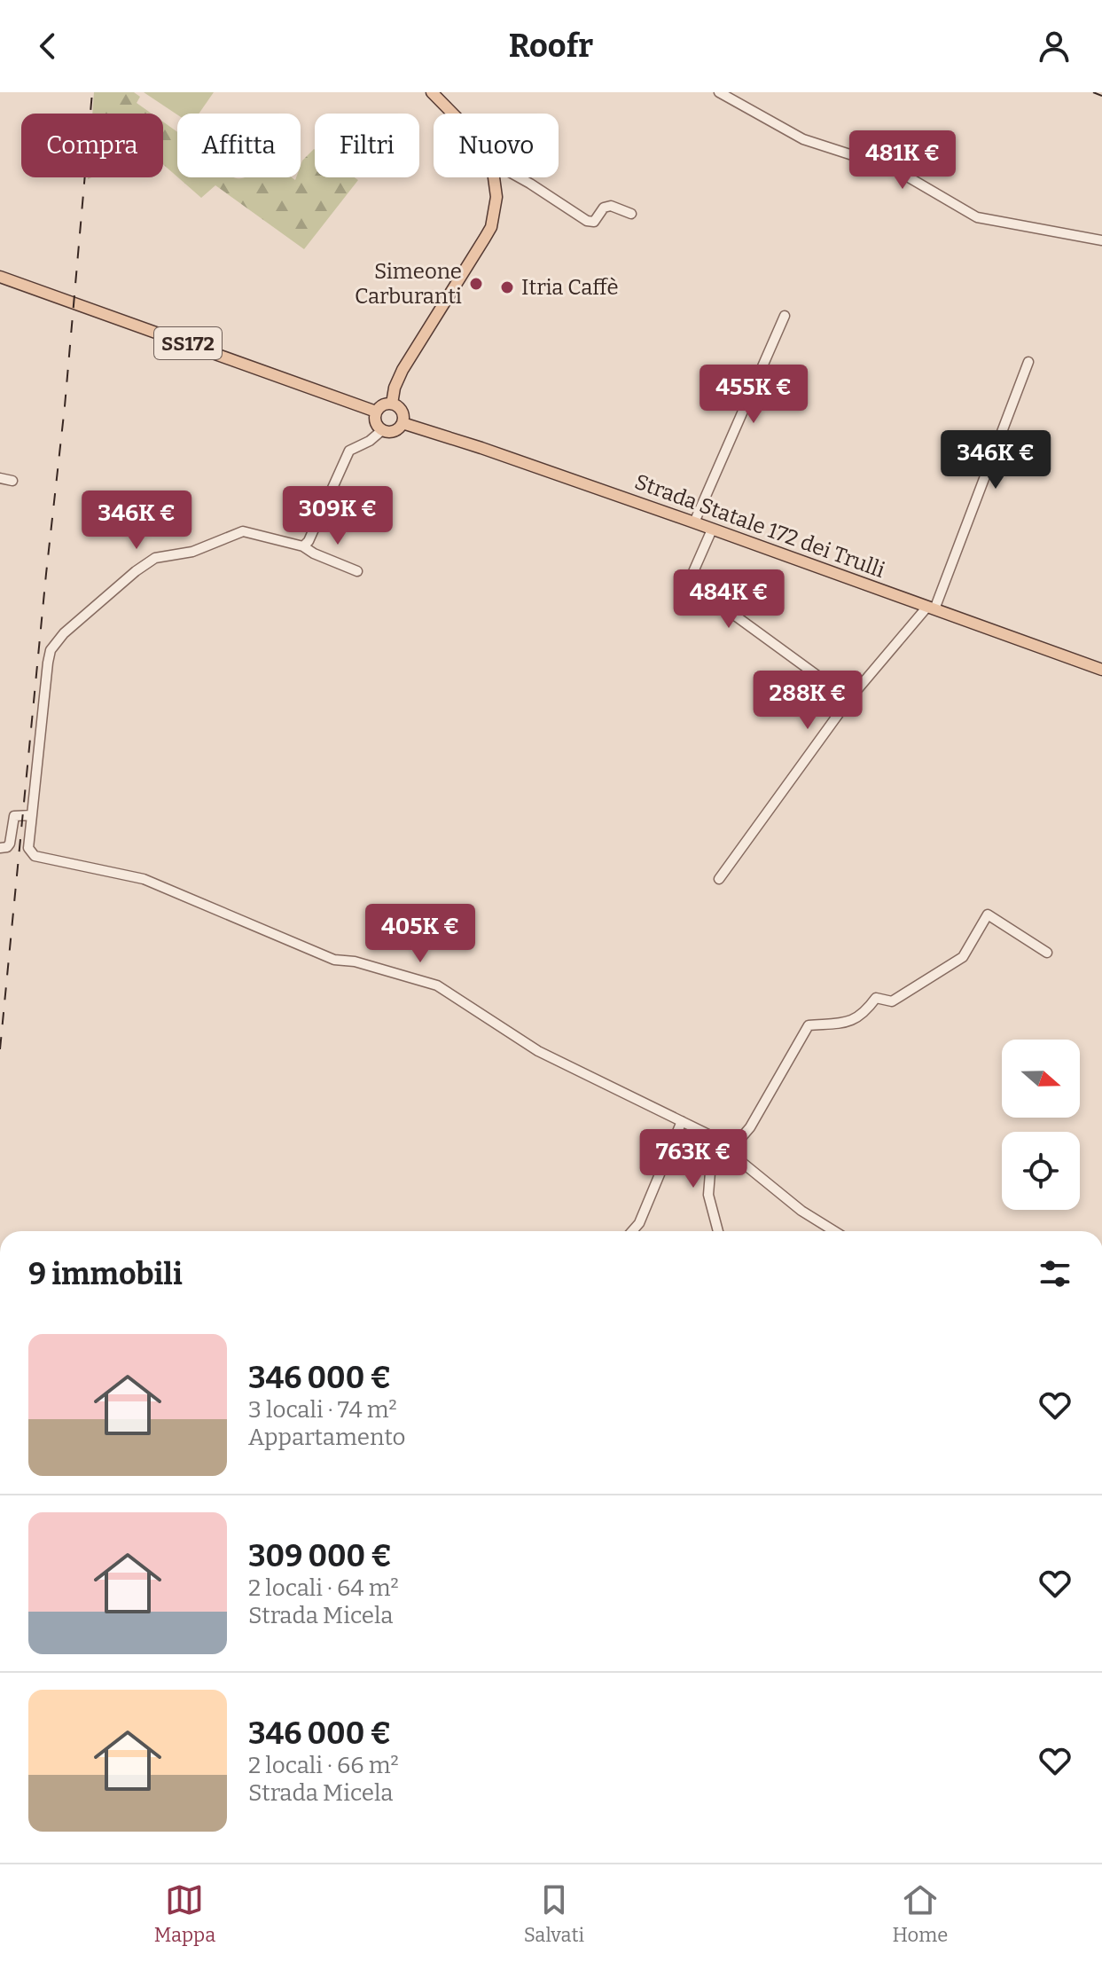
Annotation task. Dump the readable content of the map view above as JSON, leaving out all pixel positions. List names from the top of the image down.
{
  "streets": {
    "main road": ["SS172", "Strada Statale 172 dei Trulli"]
  },
  "crossings": [
    ["SS172", "Strada Statale 172 dei Trulli"]
  ],
  "places": ["Simeone Carburanti", "Itria Caffè"],
  "north": "right",
  "page": {
    "header": "Roofr",
    "chip": [
      "Compra",
      "Affitta",
      "Filtri",
      "Nuovo"
    ],
    "price": [
      "481K €",
      "455K €",
      "346K €",
      "309K €",
      "346K €",
      "484K €",
      "288K €",
      "405K €",
      "763K €"
    ],
    "heading": "9 immobili",
    "list": [
      {
        "name": "346 000 €",
        "note": "3 locali · 74 m² · Appartamento"
      },
      {
        "name": "309 000 €",
        "note": "2 locali · 64 m² · Strada Micela"
      },
      {
        "name": "346 000 €",
        "note": "2 locali · 66 m² · Strada Micela"
      }
    ],
    "tabs": ["Mappa", "Salvati", "Home"]
  }
}
